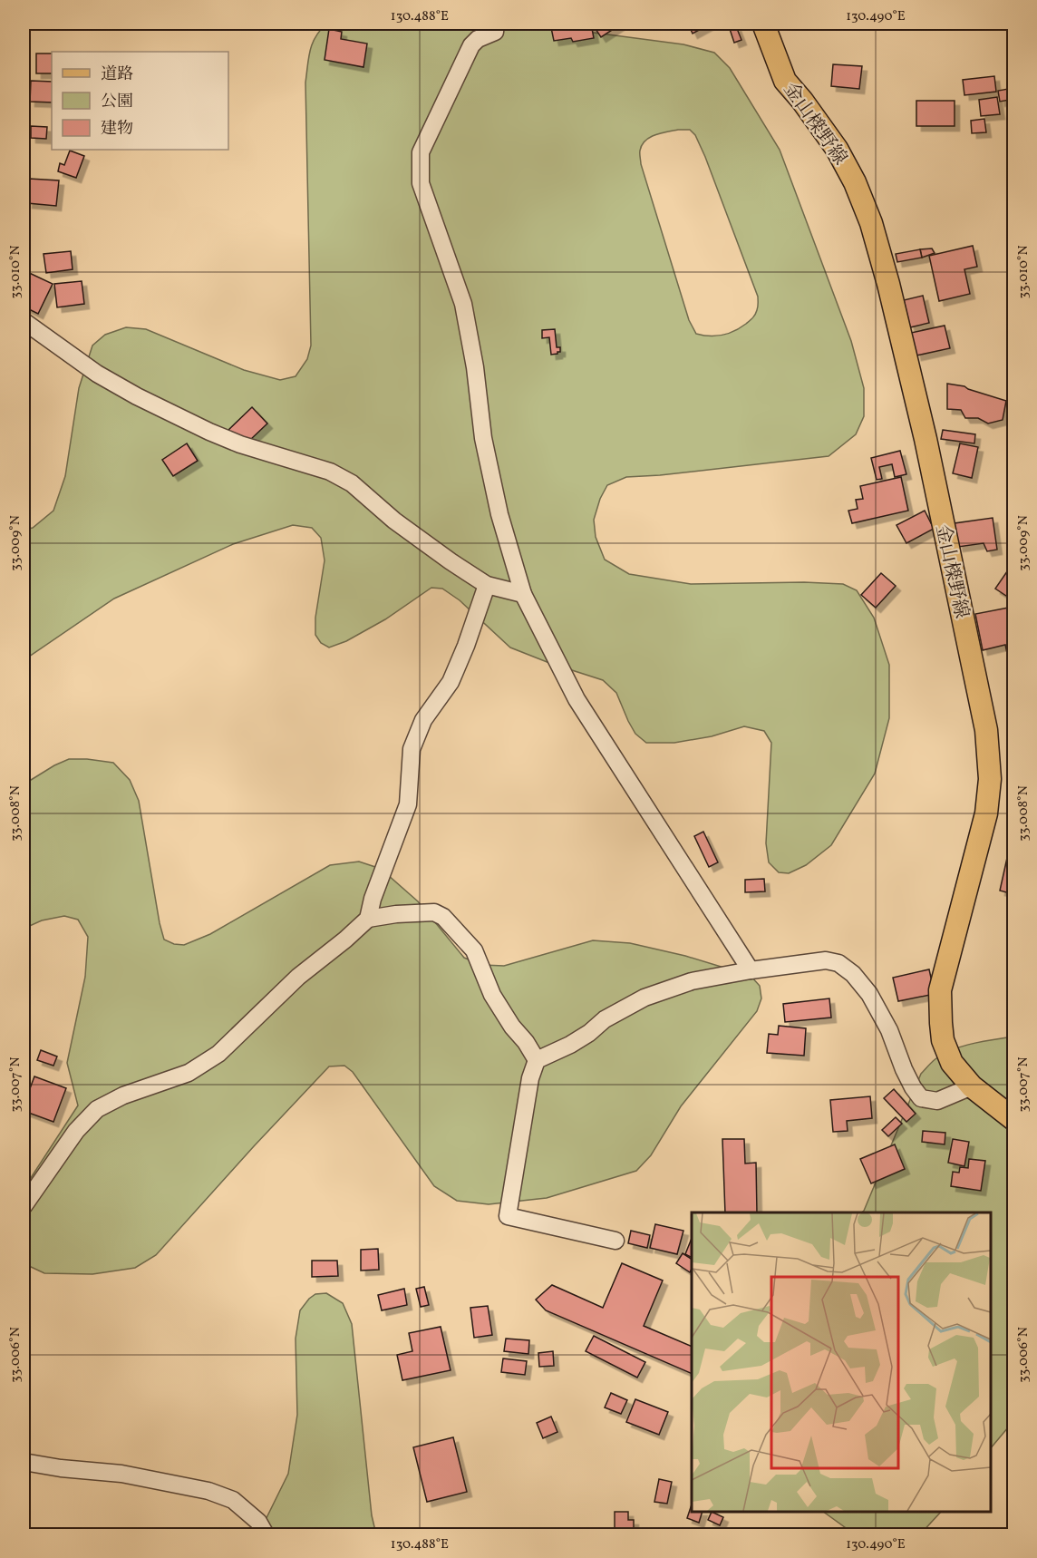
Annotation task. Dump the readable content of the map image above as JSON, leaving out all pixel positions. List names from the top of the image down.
{
  "streets": {
    "main road": ["金山檪野線"]
  },
  "legend": ["道路", "公園", "建物"],
  "coordinates": [
    "130.488°E",
    "130.490°E",
    "33.010°N",
    "33.009°N",
    "33.008°N",
    "33.007°N",
    "33.006°N"
  ]
}
